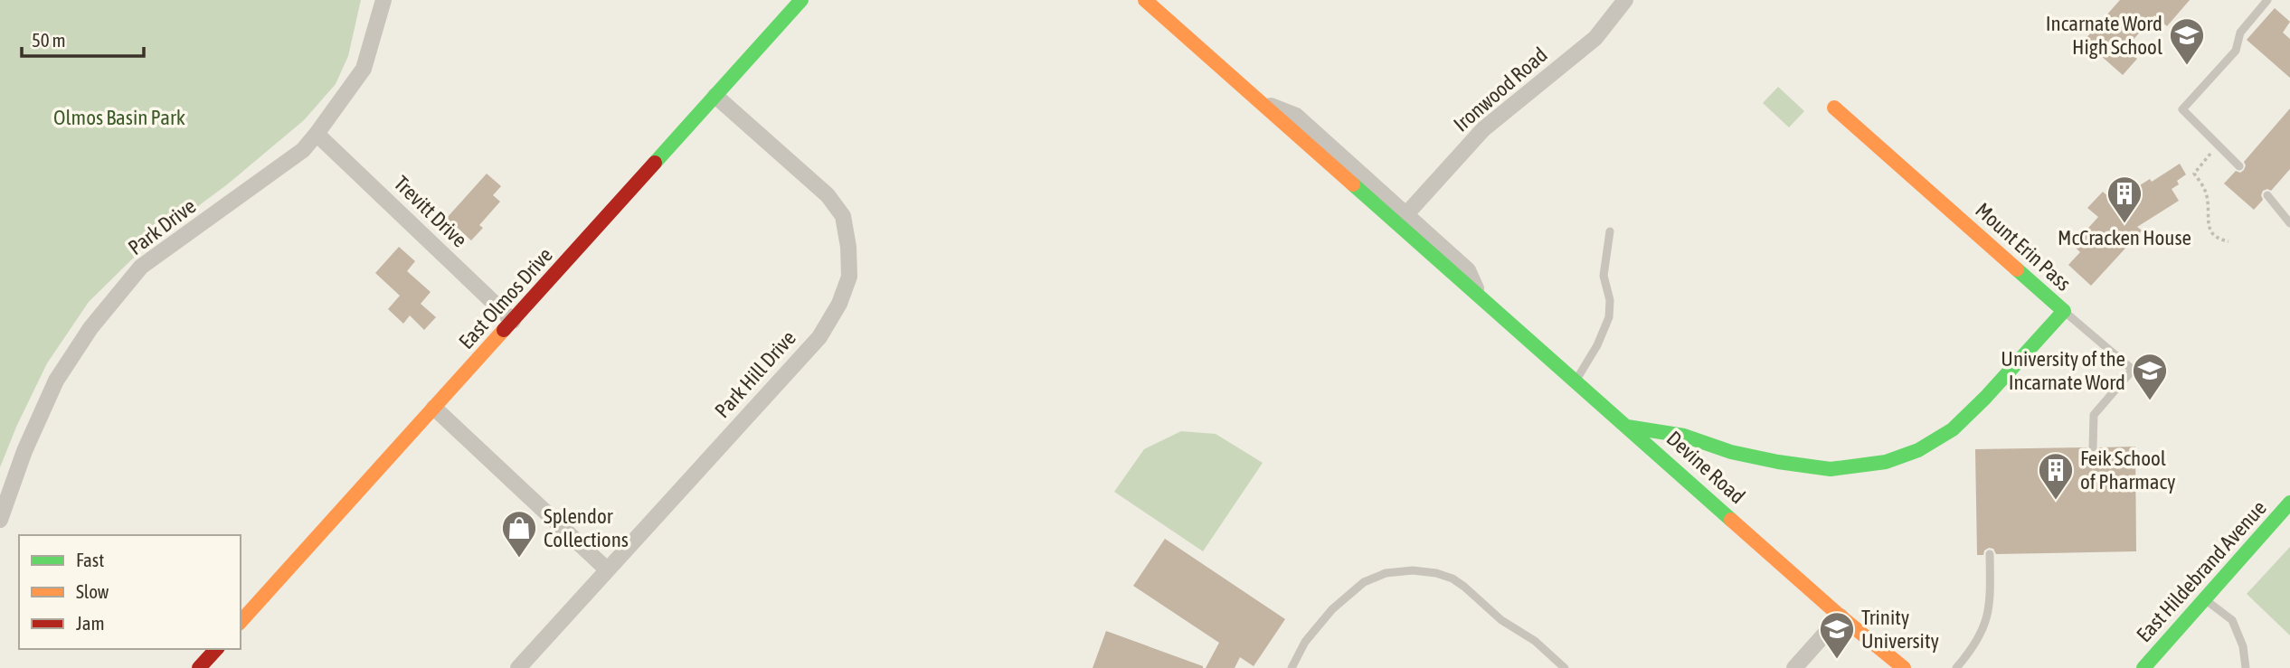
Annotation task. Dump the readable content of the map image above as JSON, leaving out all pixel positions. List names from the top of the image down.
{
  "streets": {
    "street": [
      "Ironwood Road",
      "Trevitt Drive",
      "Park Drive",
      "Mount Erin Pass",
      "East Olmos Drive",
      "Park Hill Drive",
      "Devine Road",
      "East Hildebrand Avenue"
    ]
  },
  "crossings": [
    ["Ironwood Road", "Devine Road"],
    ["Trevitt Drive", "Park Drive"],
    ["Trevitt Drive", "East Olmos Drive"],
    ["Mount Erin Pass", "Devine Road"],
    ["East Olmos Drive", "Park Hill Drive"]
  ],
  "parks": ["Olmos Basin Park"],
  "places": {
    "school or university": ["Incarnate Word High School", "University of the Incarnate Word", "Trinity University"],
    "building": ["McCracken House", "Feik School of Pharmacy"],
    "shop": ["Splendor Collections"]
  },
  "legend": ["Fast", "Slow", "Jam"],
  "scale_bar": "50 m"
}
